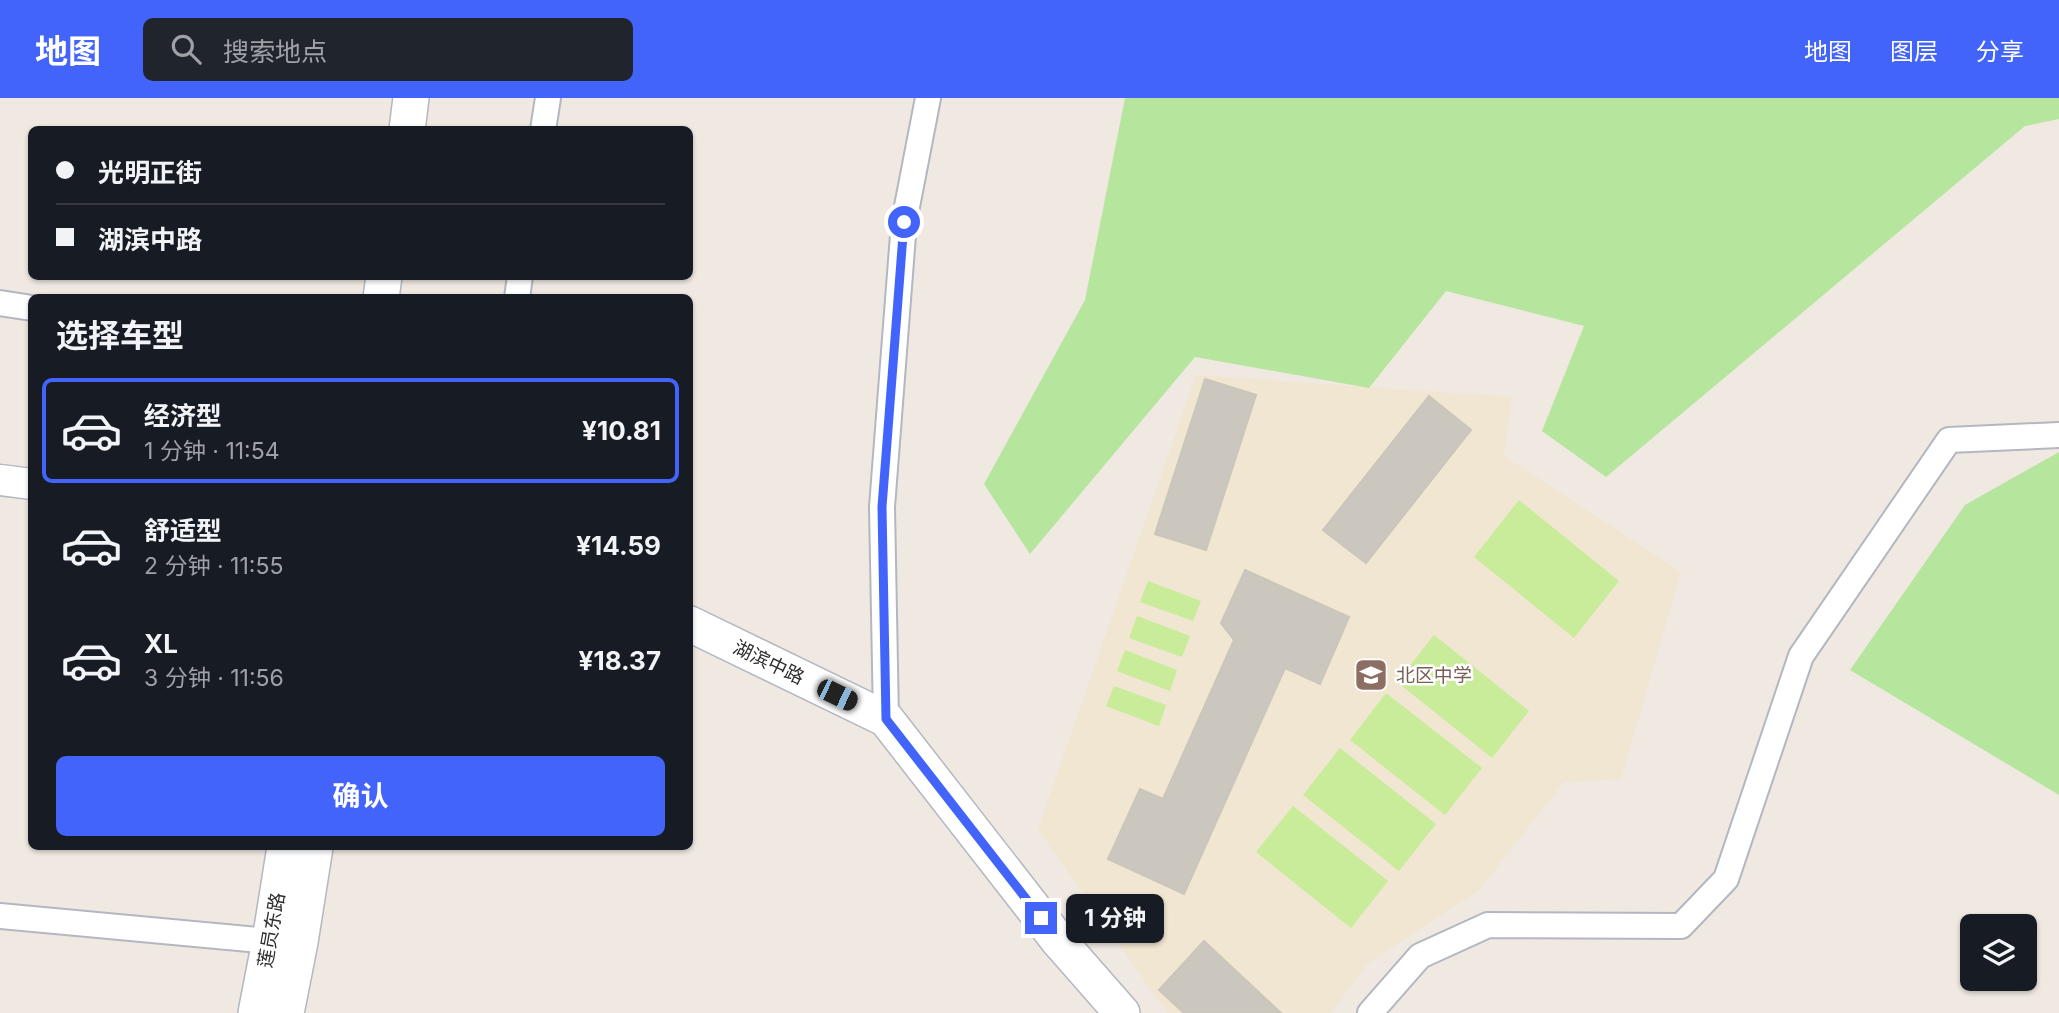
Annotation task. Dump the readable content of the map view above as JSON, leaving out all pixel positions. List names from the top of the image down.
{
  "streets": {
    "main road": ["湖滨中路", "莲员东路"]
  },
  "places": {
    "school or university": ["北区中学"]
  },
  "page": {
    "header": "地图",
    "search": "搜索地点",
    "nav": ["地图", "图层", "分享"],
    "banner": ["光明正街", "湖滨中路"],
    "heading": "选择车型",
    "list": [
      {
        "name": "经济型",
        "note": "1 分钟 · 11:54",
        "value": "¥10.81"
      },
      {
        "name": "舒适型",
        "note": "2 分钟 · 11:55",
        "value": "¥14.59"
      },
      {
        "name": "XL",
        "note": "3 分钟 · 11:56",
        "value": "¥18.37"
      }
    ],
    "buttons": "确认",
    "bubble": "1 分钟"
  }
}
